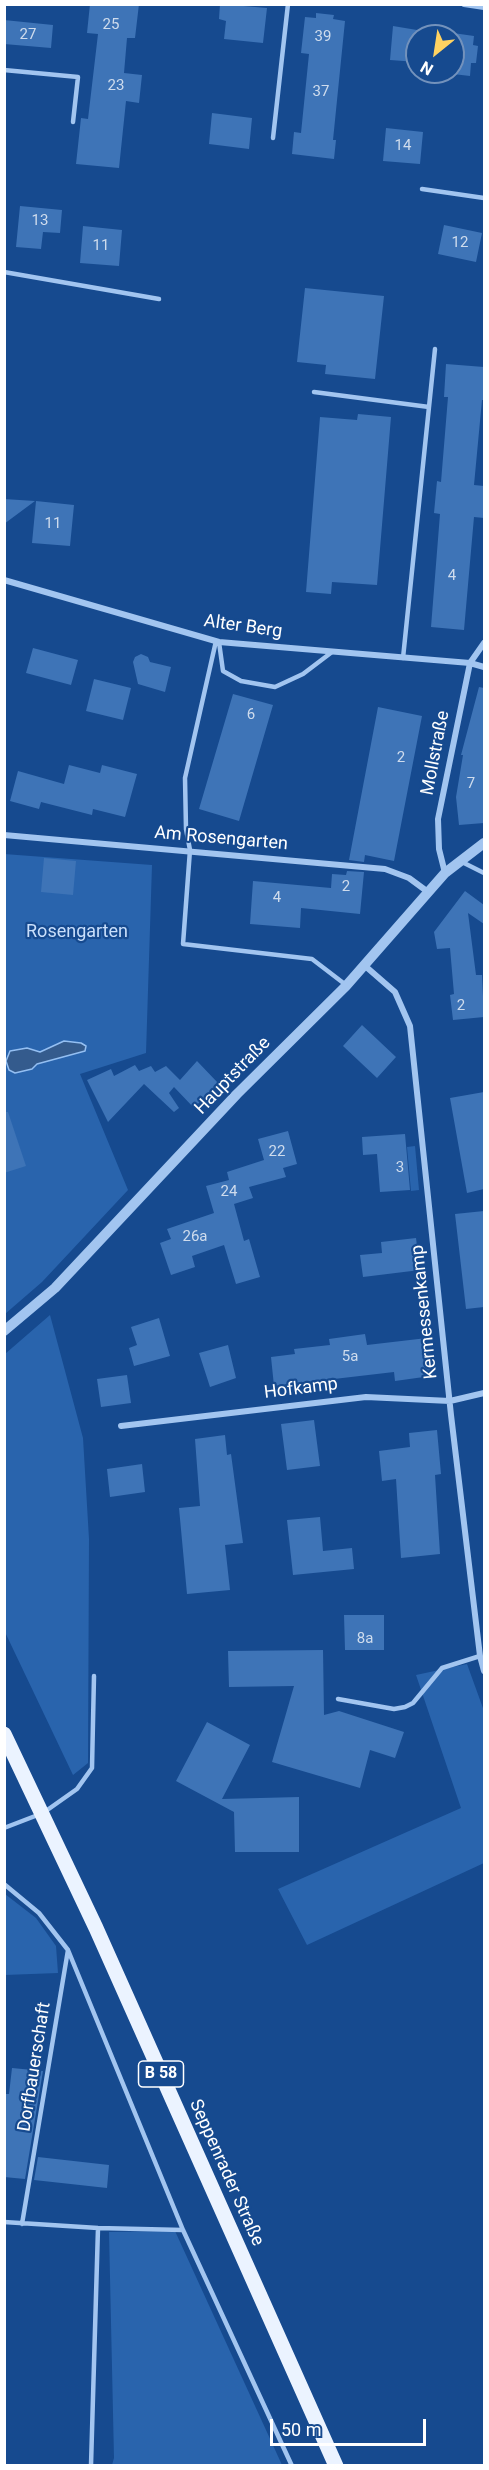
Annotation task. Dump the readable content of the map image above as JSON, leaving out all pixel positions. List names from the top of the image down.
{
  "streets": {
    "main road": ["B 58", "Seppenrader Straße"],
    "street": [
      "Alter Berg",
      "Mollstraße",
      "Am Rosengarten",
      "Hauptstraße",
      "Kermessenkamp",
      "Hofkamp"
    ],
    "lane": ["Dorfbauerschaft"]
  },
  "crossings": [
    ["Alter Berg", "Mollstraße"],
    ["Mollstraße", "Hauptstraße"],
    ["Am Rosengarten", "Hauptstraße"],
    ["Hauptstraße", "Kermessenkamp"],
    ["Kermessenkamp", "Hofkamp"]
  ],
  "parks": ["Rosengarten"],
  "house_numbers": [
    "25",
    "27",
    "39",
    "23",
    "37",
    "14",
    "13",
    "12",
    "11",
    "11",
    "4",
    "6",
    "2",
    "7",
    "2",
    "4",
    "2",
    "22",
    "3",
    "24",
    "26a",
    "5a",
    "8a"
  ],
  "scale_bar": "50 m",
  "north": "bottom left"
}
